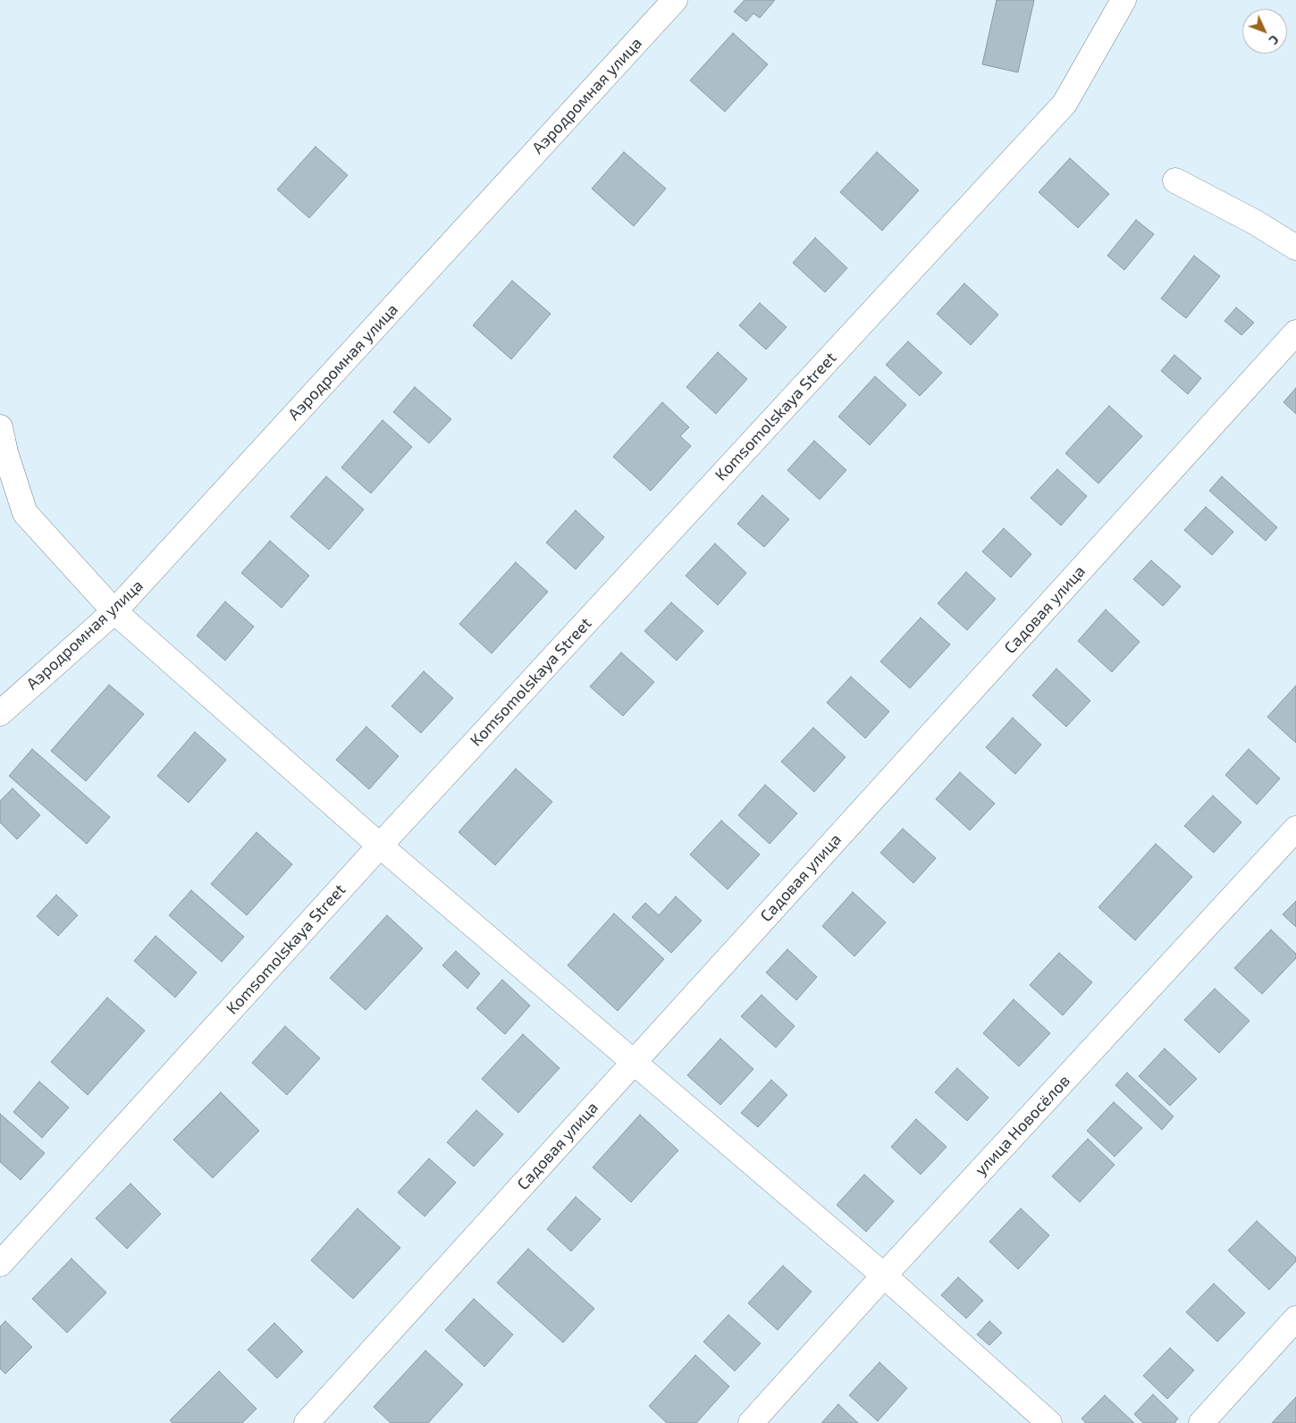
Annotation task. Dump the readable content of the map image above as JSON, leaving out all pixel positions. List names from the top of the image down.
{
  "streets": {
    "street": [
      "Аэродромная улица",
      "Komsomolskaya Street",
      "Садовая улица",
      "улица Новосёлов"
    ]
  },
  "north": "bottom right"
}
